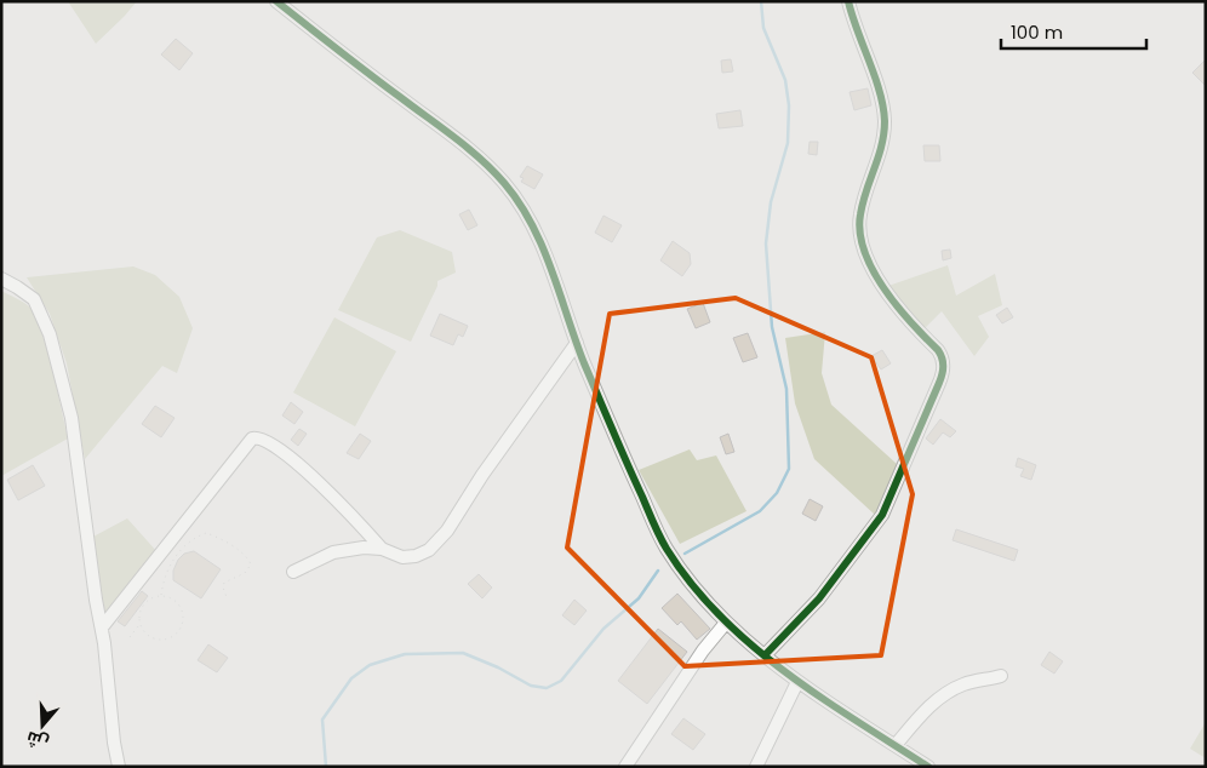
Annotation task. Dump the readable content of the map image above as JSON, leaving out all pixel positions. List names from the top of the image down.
{
  "scale_bar": "100 m",
  "north": "bottom"
}
